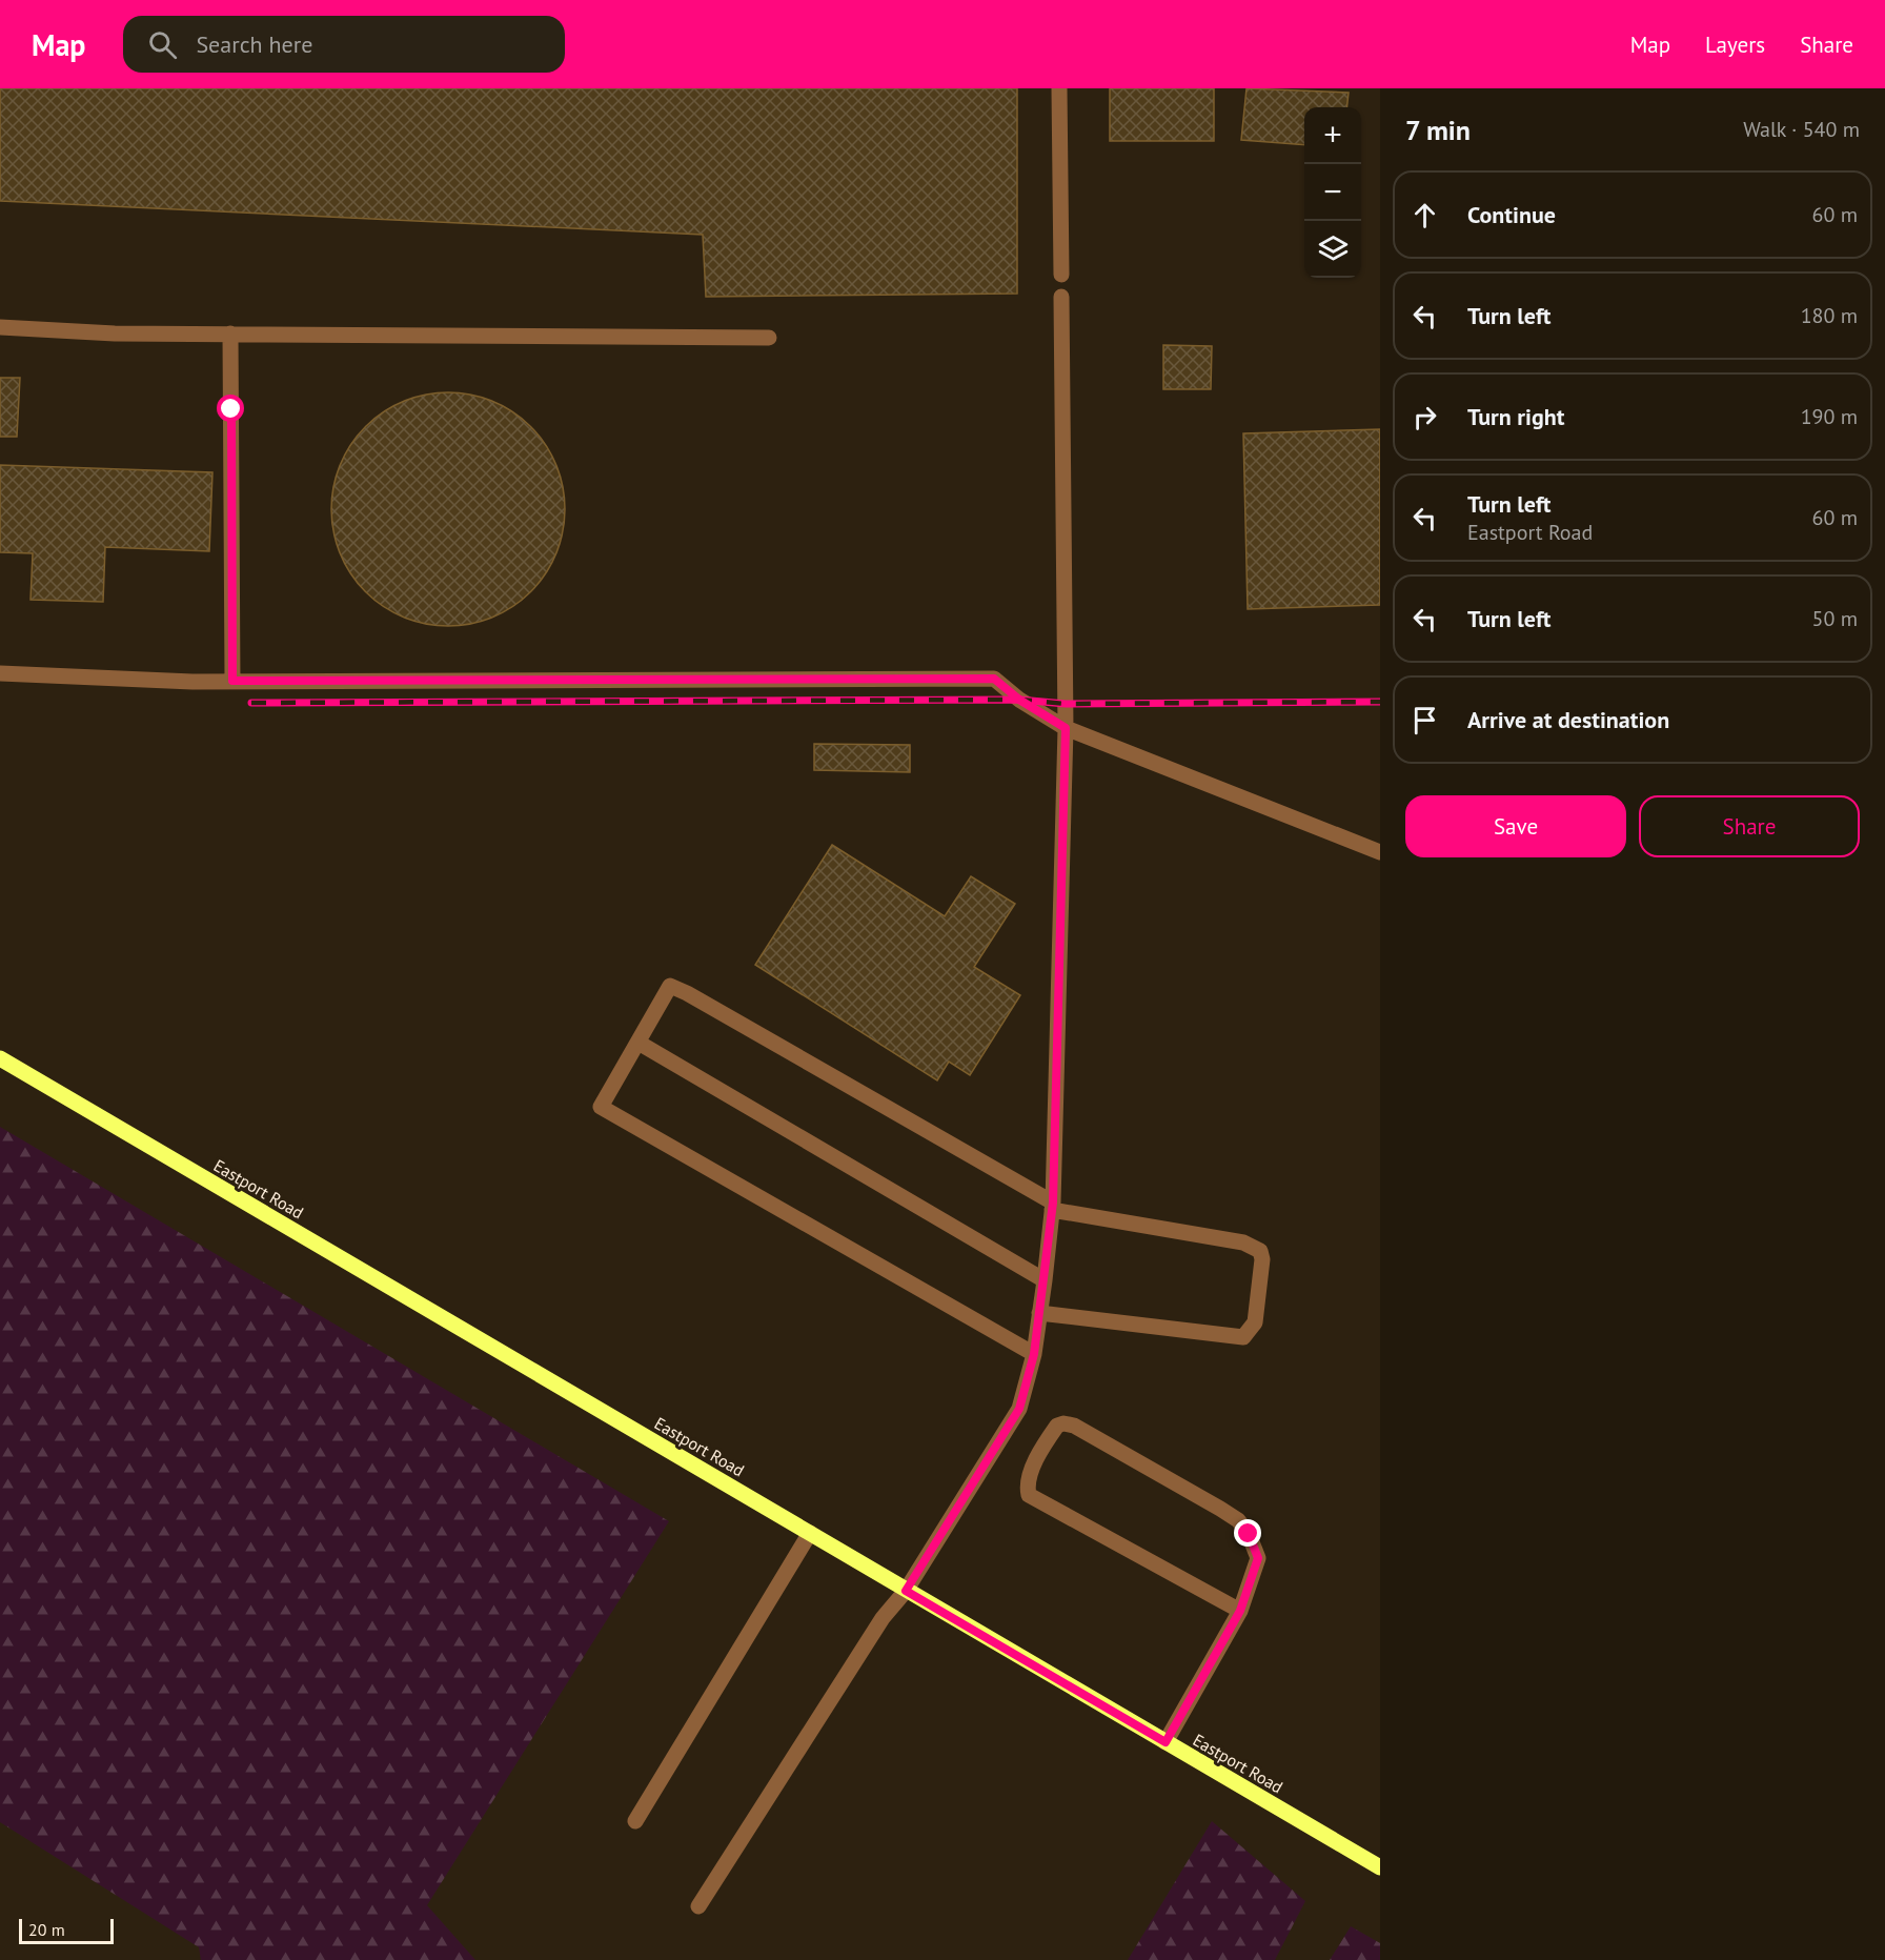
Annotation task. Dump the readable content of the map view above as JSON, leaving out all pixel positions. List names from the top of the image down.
{
  "streets": {
    "main road": ["Eastport Road"]
  },
  "scale_bar": "20 m",
  "page": {
    "header": "Map",
    "search": "Search here",
    "nav": ["Map", "Layers", "Share"],
    "heading": ["7 min", "Walk · 540 m"],
    "map_buttons": ["+", "−"],
    "list": [
      ["Continue", "60 m"],
      ["Turn left", "180 m"],
      ["Turn right", "190 m"],
      ["Turn left", "Eastport Road", "60 m"],
      ["Turn left", "50 m"],
      "Arrive at destination"
    ],
    "buttons": ["Save", "Share"],
    "scale": "20 m"
  }
}
